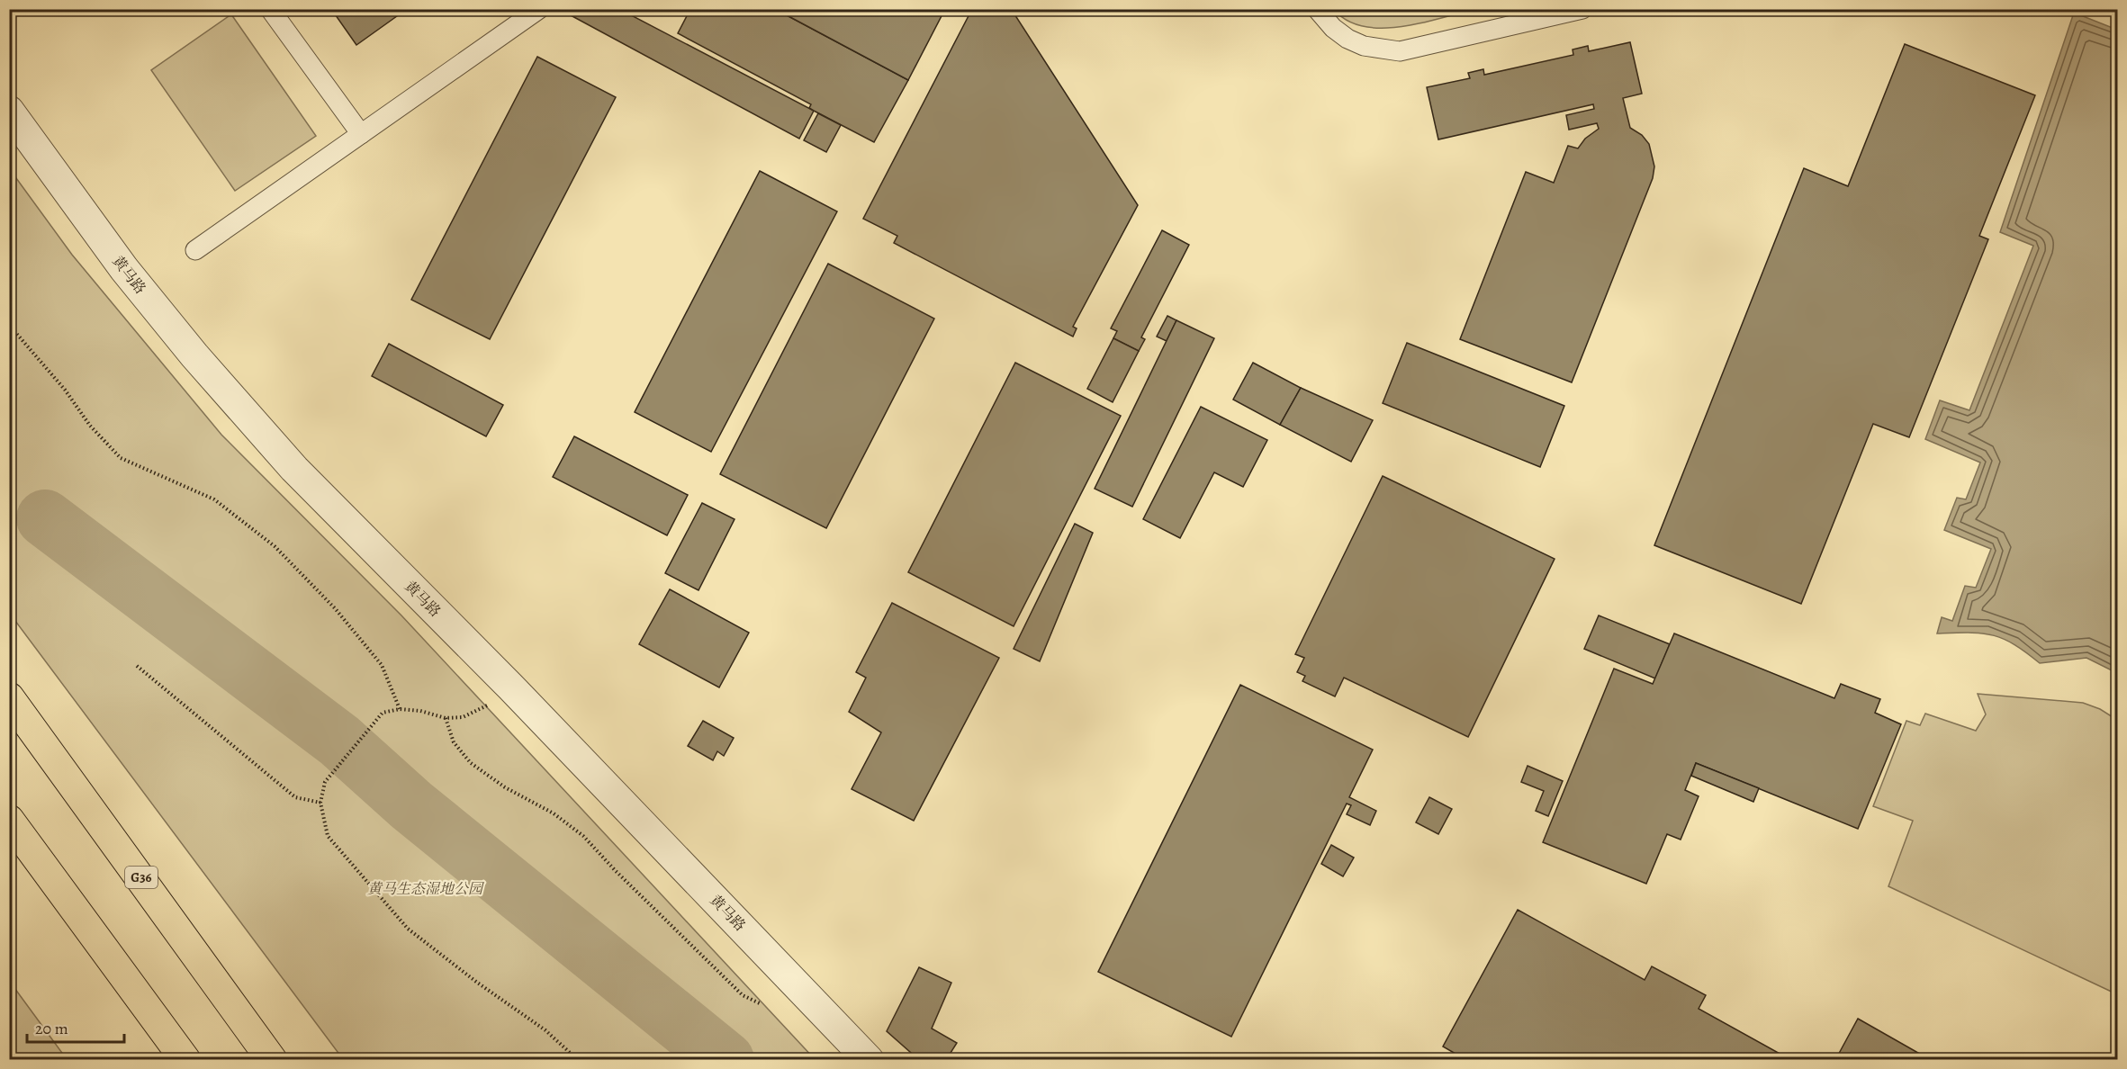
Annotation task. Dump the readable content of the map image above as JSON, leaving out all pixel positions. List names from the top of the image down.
{
  "streets": {
    "highway": ["G36"],
    "street": ["黄马路"]
  },
  "parks": ["黄马生态湿地公园"],
  "scale_bar": "20 m"
}
